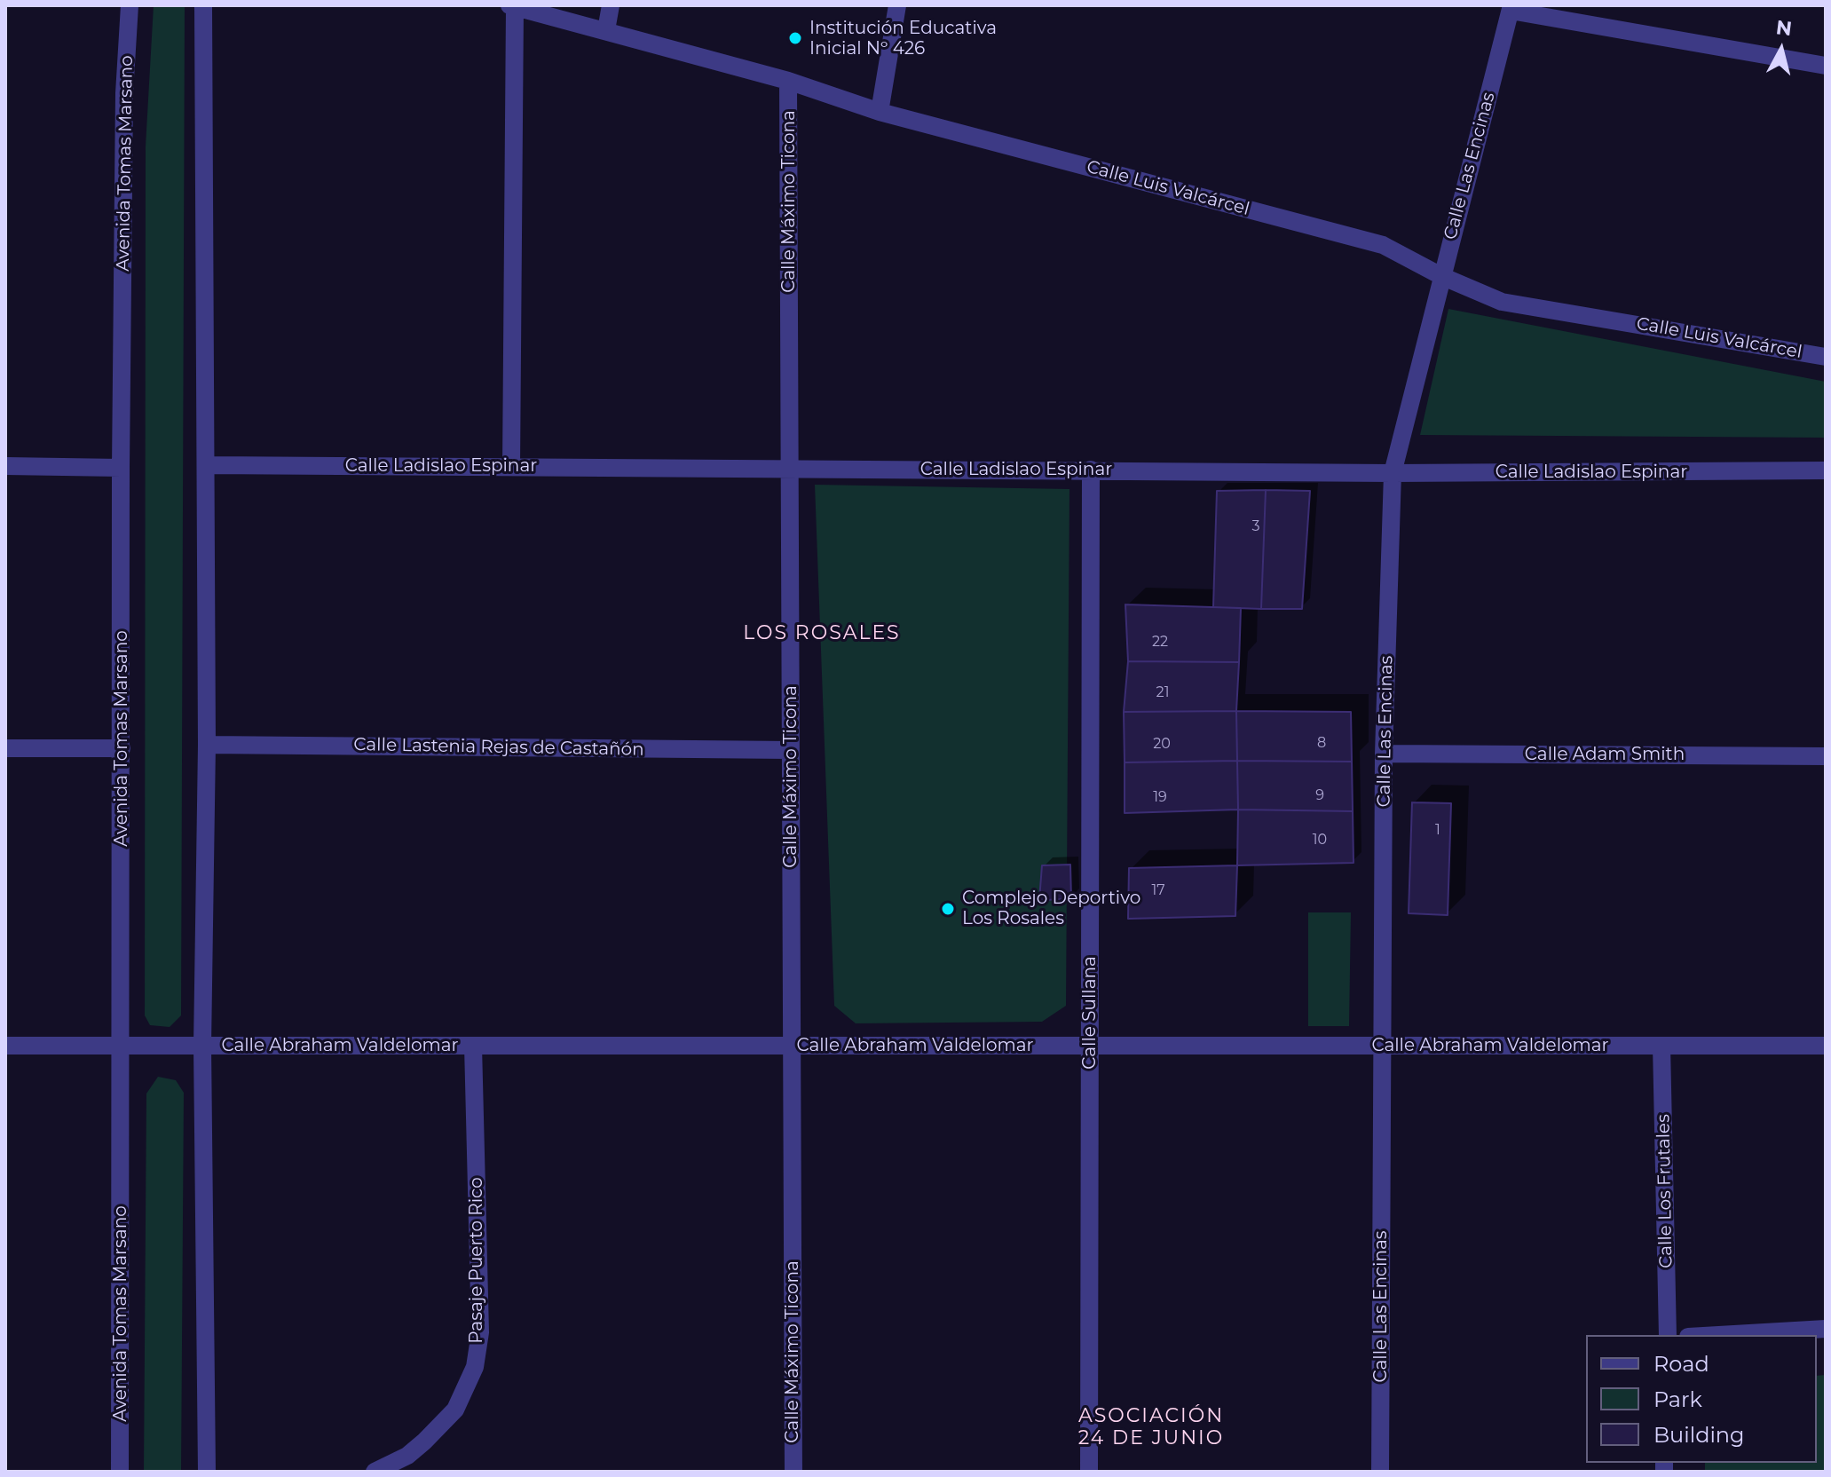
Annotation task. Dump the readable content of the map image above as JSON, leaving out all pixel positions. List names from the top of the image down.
{
  "streets": {
    "street": [
      "Avenida Tomas Marsano",
      "Calle Las Encinas",
      "Calle Luis Valcárcel",
      "Calle Máximo Ticona",
      "Calle Ladislao Espinar",
      "Calle Lastenia Rejas de Castañón",
      "Calle Adam Smith",
      "Calle Sullana",
      "Calle Abraham Valdelomar",
      "Calle Los Frutales",
      "Pasaje Puerto Rico"
    ]
  },
  "crossings": [
    ["Avenida Tomas Marsano", "Calle Abraham Valdelomar"],
    ["Calle Las Encinas", "Calle Luis Valcárcel"],
    ["Calle Las Encinas", "Calle Ladislao Espinar"],
    ["Calle Las Encinas", "Calle Adam Smith"],
    ["Calle Las Encinas", "Calle Abraham Valdelomar"],
    ["Calle Luis Valcárcel", "Calle Máximo Ticona"],
    ["Calle Máximo Ticona", "Calle Ladislao Espinar"],
    ["Calle Máximo Ticona", "Calle Lastenia Rejas de Castañón"],
    ["Calle Máximo Ticona", "Calle Abraham Valdelomar"],
    ["Calle Ladislao Espinar", "Calle Sullana"],
    ["Calle Sullana", "Calle Abraham Valdelomar"],
    ["Calle Abraham Valdelomar", "Calle Los Frutales"],
    ["Calle Abraham Valdelomar", "Pasaje Puerto Rico"]
  ],
  "districts": ["LOS ROSALES", "ASOCIACIÓN 24 DE JUNIO"],
  "places": ["Institución Educativa Inicial Nº 426", "Complejo Deportivo Los Rosales"],
  "house_numbers": [
    "3",
    "22",
    "21",
    "8",
    "20",
    "9",
    "19",
    "1",
    "10",
    "17"
  ],
  "legend": ["Road", "Park", "Building"],
  "north": "top"
}
